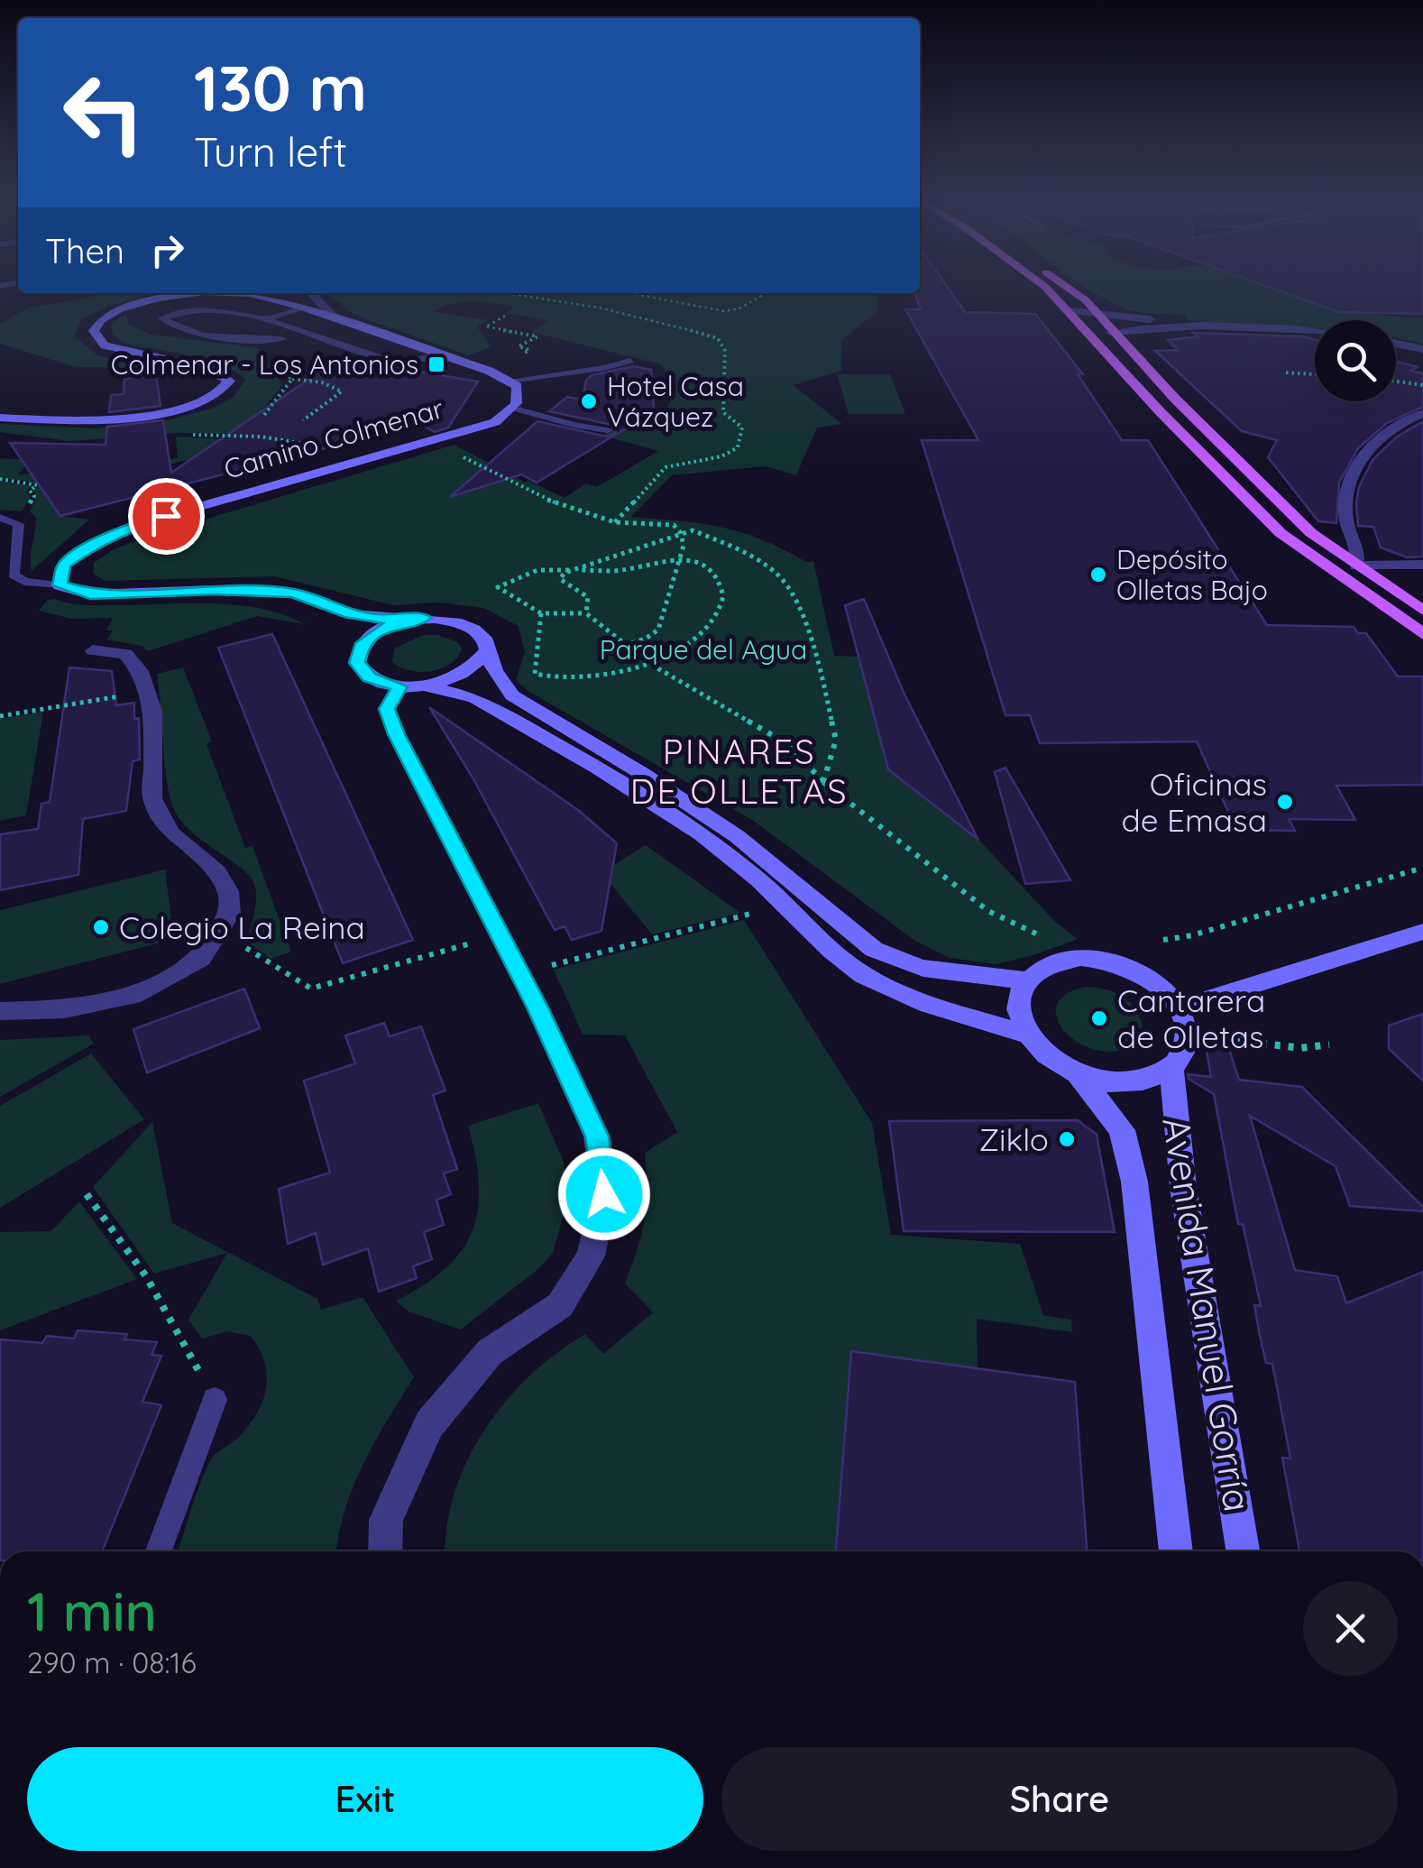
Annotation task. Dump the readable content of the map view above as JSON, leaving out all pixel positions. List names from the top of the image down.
{
  "streets": {
    "main road": ["Camino Colmenar", "Avenida Manuel Gorría"]
  },
  "districts": ["PINARES DE OLLETAS"],
  "parks": ["Parque del Agua"],
  "places": {
    "transit": ["Colmenar - Los Antonios"],
    "other": [
      "Hotel Casa Vázquez",
      "Depósito Olletas Bajo",
      "Oficinas de Emasa",
      "Colegio La Reina",
      "Cantarera de Olletas",
      "Ziklo"
    ]
  },
  "page": {
    "turn": ["130 m", "Turn left"],
    "then": "Then",
    "heading": ["1 min", "290 m · 08:16"],
    "buttons": ["Exit", "Share"]
  }
}
